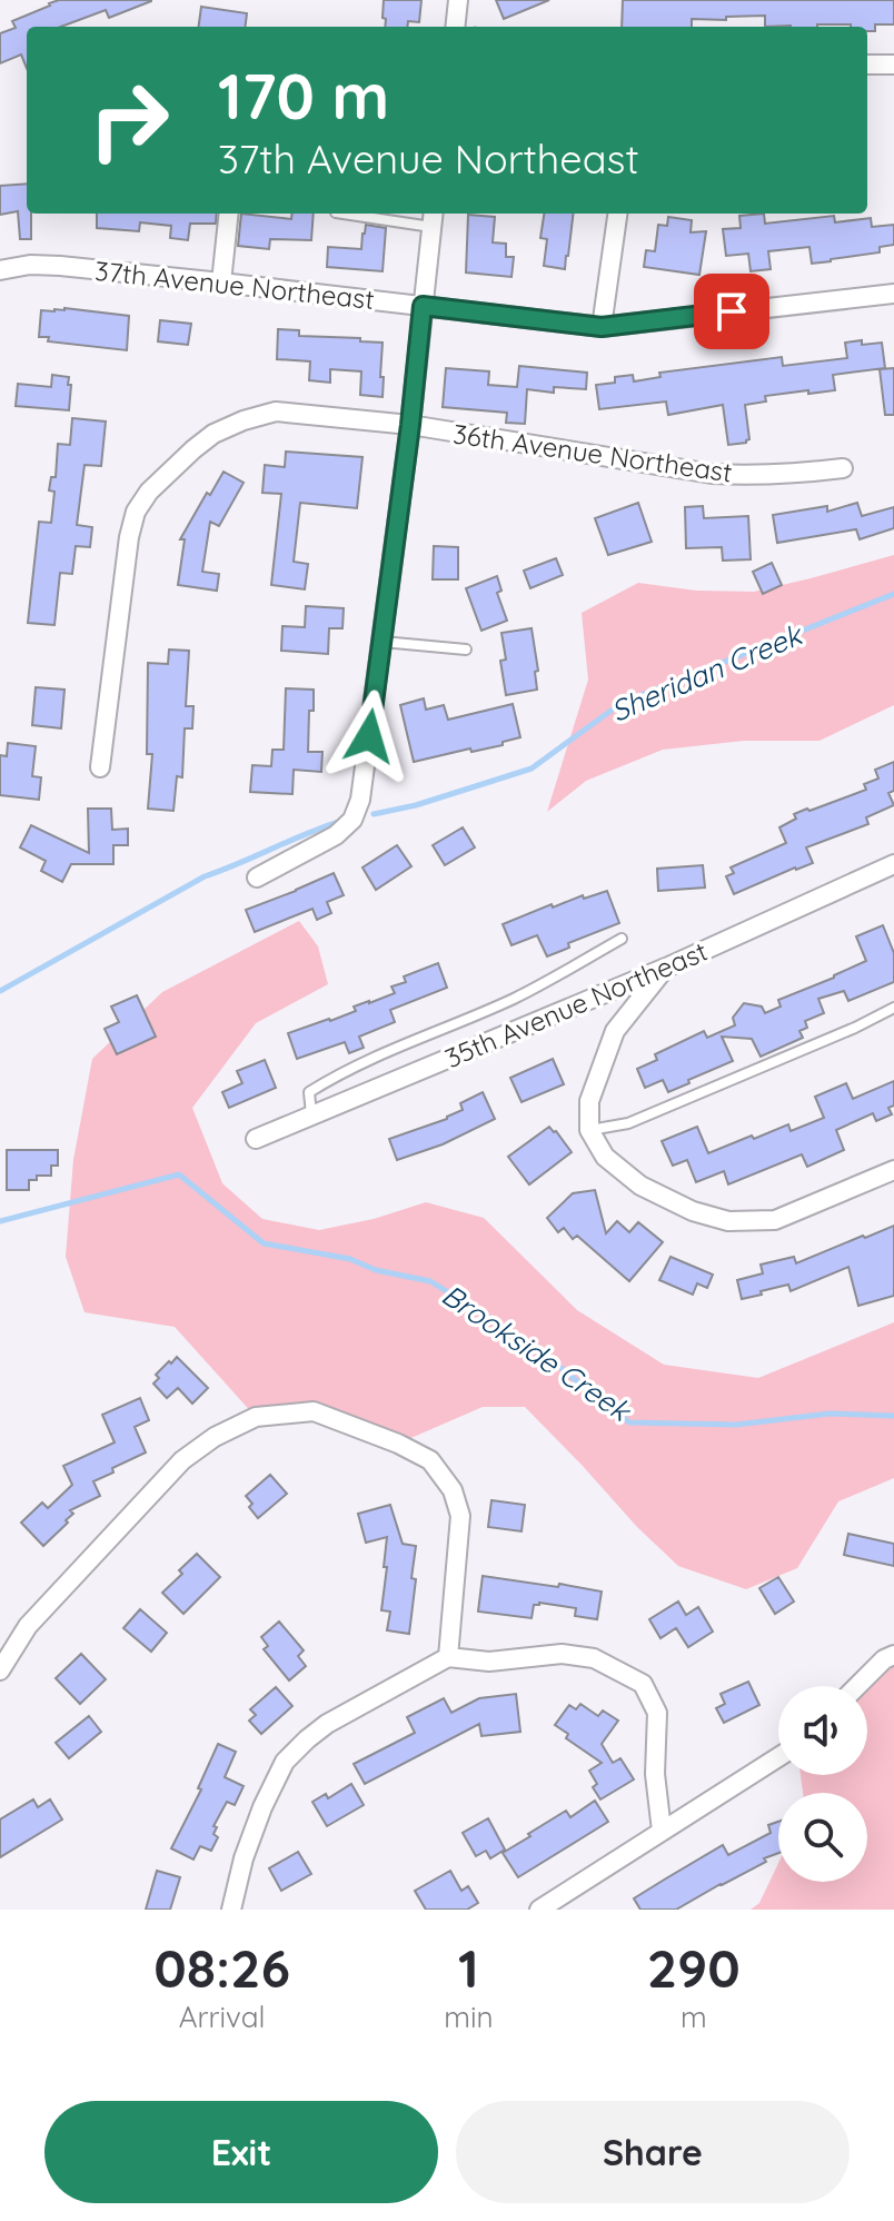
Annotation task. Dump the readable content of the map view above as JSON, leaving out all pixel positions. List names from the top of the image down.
{
  "streets": {
    "street": ["37th Avenue Northeast", "36th Avenue Northeast", "35th Avenue Northeast"]
  },
  "water": ["Sheridan Creek", "Brookside Creek"],
  "page": {
    "turn": ["170 m", "37th Avenue Northeast"],
    "eta": [
      "08:26",
      "Arrival",
      "1",
      "min",
      "290",
      "m"
    ],
    "buttons": ["Exit", "Share"]
  }
}
